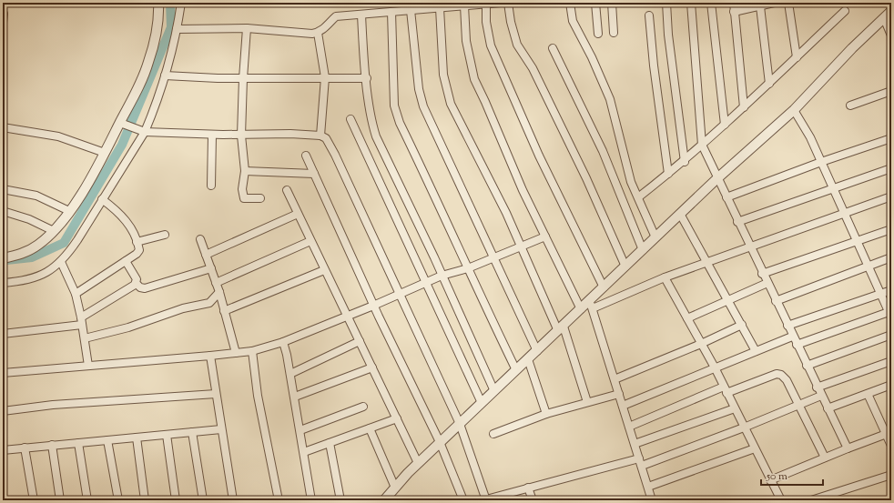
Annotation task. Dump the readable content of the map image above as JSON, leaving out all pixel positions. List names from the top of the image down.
{
  "scale_bar": "50 m"
}
